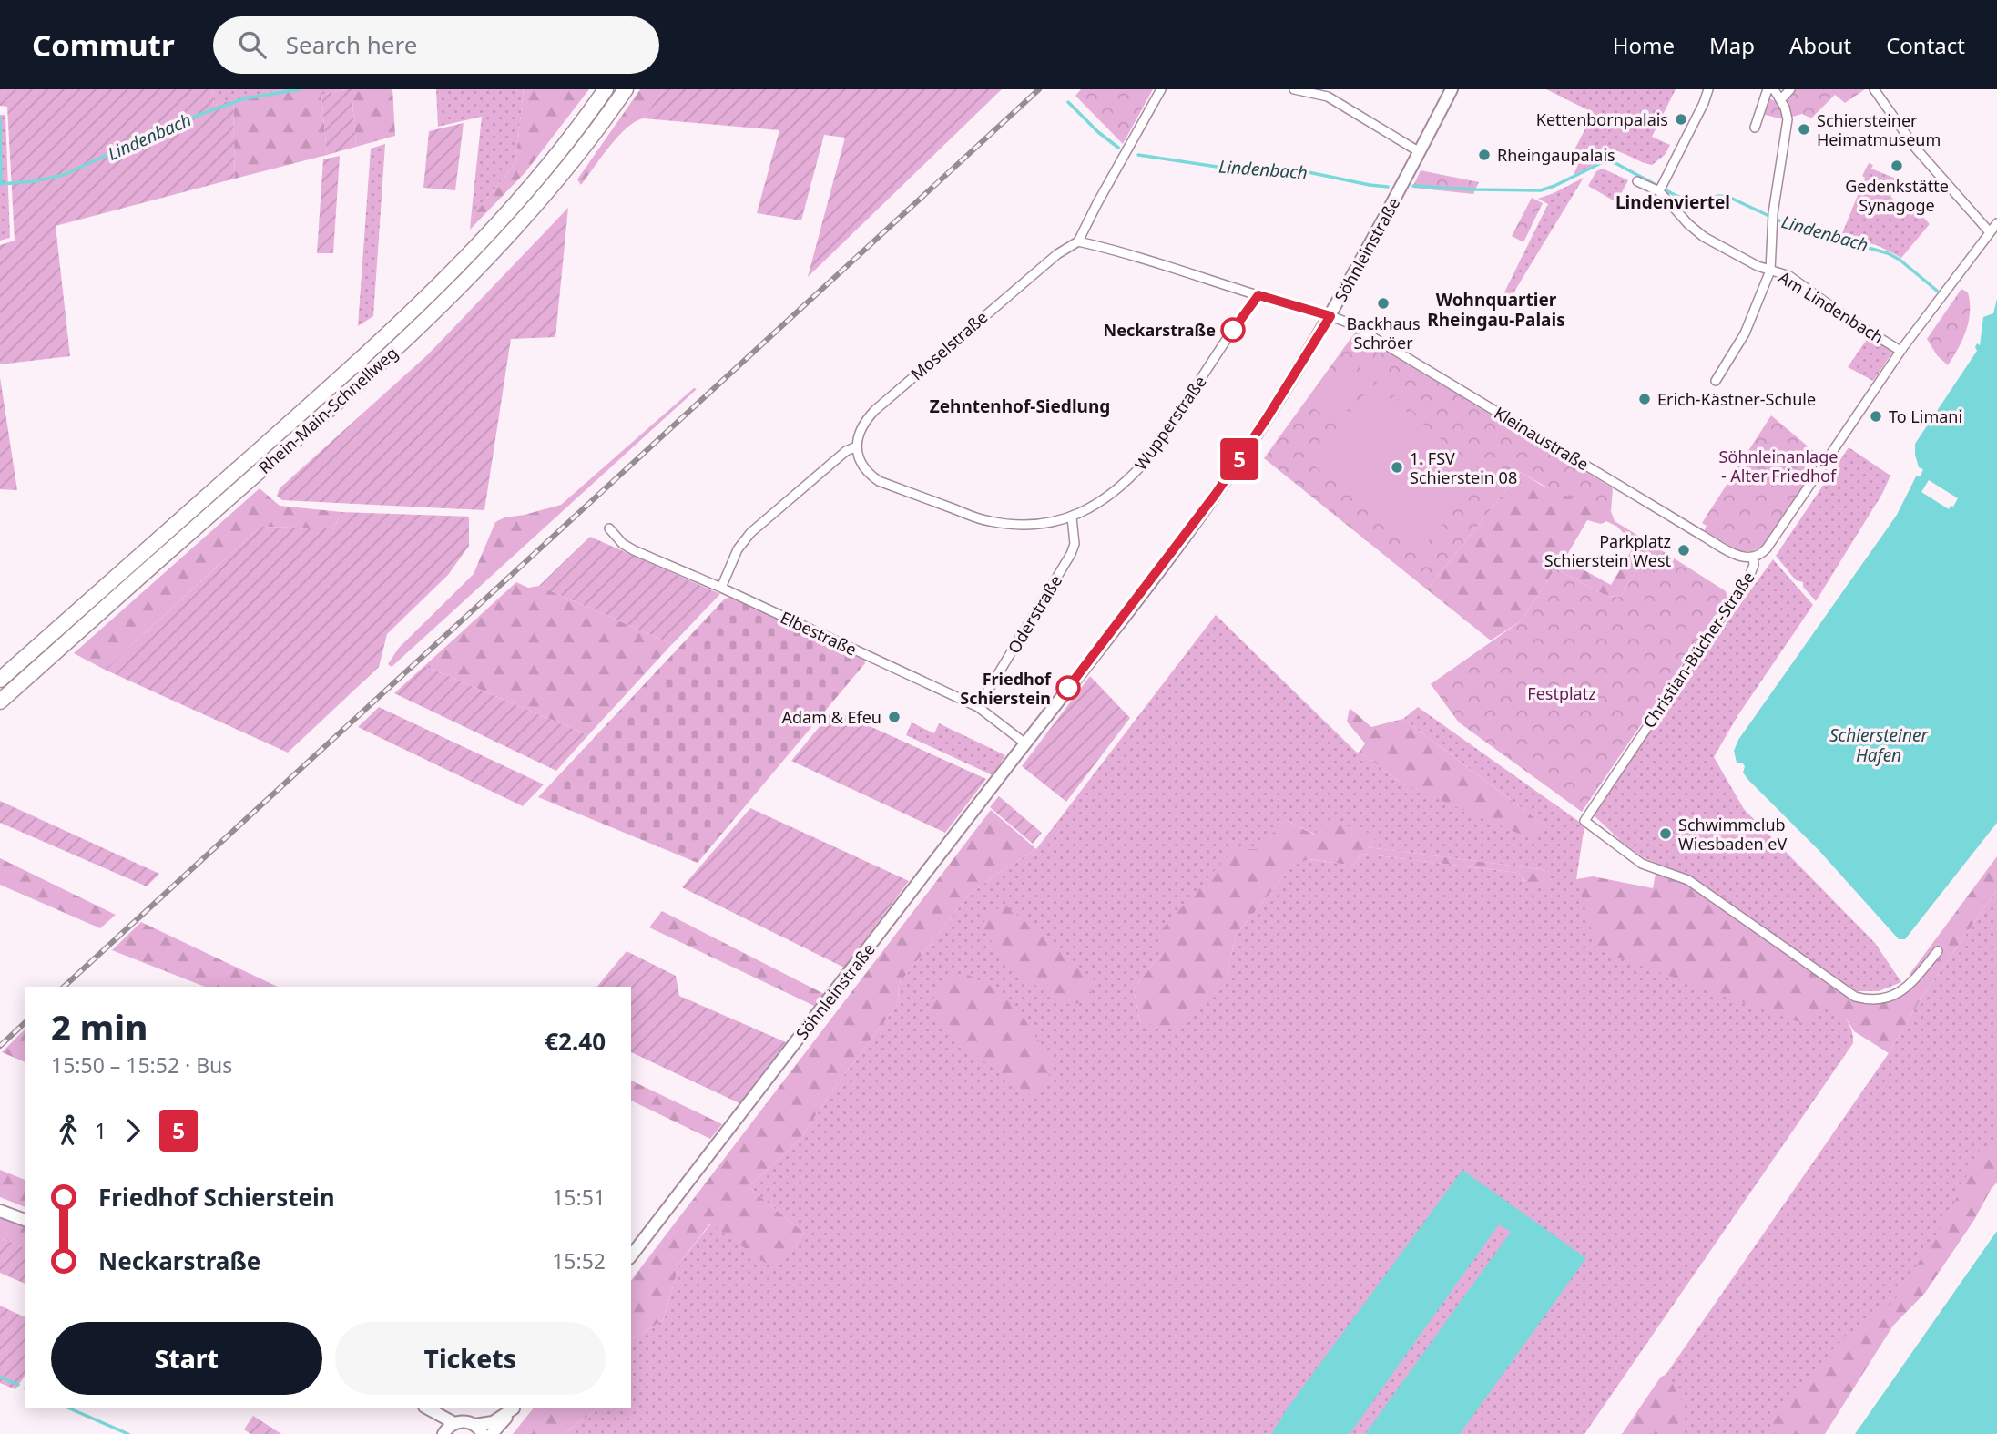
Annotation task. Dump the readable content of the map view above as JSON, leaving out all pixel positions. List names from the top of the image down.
{
  "streets": {
    "highway": ["Rhein-Main-Schnellweg"],
    "street": [
      "Söhnleinstraße",
      "Am Lindenbach",
      "Moselstraße",
      "Wupperstraße",
      "Kleinaustraße",
      "Oderstraße",
      "Elbestraße",
      "Christian-Bücher-Straße"
    ]
  },
  "crossings": [
    ["Söhnleinstraße", "Kleinaustraße"],
    ["Söhnleinstraße", "Elbestraße"],
    ["Am Lindenbach", "Christian-Bücher-Straße"],
    ["Moselstraße", "Wupperstraße"],
    ["Wupperstraße", "Oderstraße"],
    ["Kleinaustraße", "Christian-Bücher-Straße"],
    ["Oderstraße", "Elbestraße"]
  ],
  "districts": ["Lindenviertel", "Wohnquartier Rheingau-Palais", "Zehntenhof-Siedlung"],
  "water": ["Lindenbach", "Schiersteiner Hafen"],
  "parks": ["Söhnleinanlage - Alter Friedhof", "Festplatz"],
  "places": [
    "Kettenbornpalais",
    "Schiersteiner Heimatmuseum",
    "Rheingaupalais",
    "Gedenkstätte Synagoge",
    "Backhaus Schröer",
    "Neckarstraße",
    "Erich-Kästner-Schule",
    "To Limani",
    "1. FSV Schierstein 08",
    "Parkplatz Schierstein West",
    "Friedhof Schierstein",
    "Adam & Efeu",
    "Schwimmclub Wiesbaden eV"
  ],
  "lines": ["bus line 5"],
  "page": {
    "header": "Commutr",
    "search": "Search here",
    "nav": [
      "Home",
      "Map",
      "About",
      "Contact"
    ],
    "on_map": "5",
    "heading": ["2 min", "15:50 – 15:52 · Bus", "€2.40"],
    "legs": ["1", "5"],
    "list": [
      {
        "name": "Friedhof Schierstein",
        "value": "15:51"
      },
      {
        "name": "Neckarstraße",
        "value": "15:52"
      }
    ],
    "buttons": ["Start", "Tickets"]
  }
}
